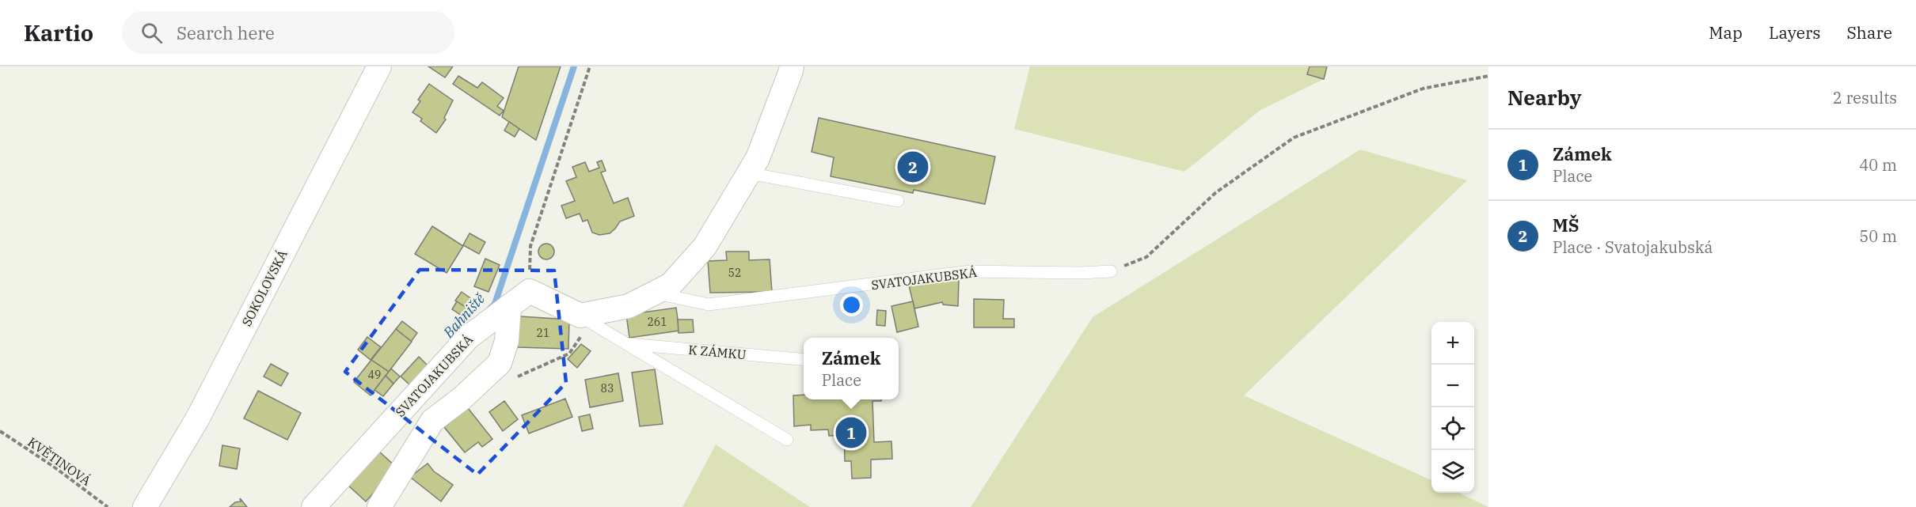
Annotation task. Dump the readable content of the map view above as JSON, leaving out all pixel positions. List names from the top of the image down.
{
  "streets": {
    "street": ["SVATOJAKUBSKÁ", "SOKOLOVSKÁ"],
    "lane": ["K ZÁMKU"],
    "path": ["KVĚTINOVÁ"]
  },
  "water": ["Bahniště"],
  "house_numbers": [
    "52",
    "261",
    "21",
    "49",
    "83"
  ],
  "page": {
    "header": "Kartio",
    "search": "Search here",
    "nav": ["Map", "Layers", "Share"],
    "heading": ["Nearby", "2 results"],
    "list": [
      {
        "mark": "1",
        "name": "Zámek",
        "note": "Place",
        "value": "40 m"
      },
      {
        "mark": "2",
        "name": "MŠ",
        "note": "Place · Svatojakubská",
        "value": "50 m"
      }
    ],
    "pins": ["2", "1"],
    "map_buttons": ["+", "−"],
    "popup": ["Zámek", "Place"]
  }
}
